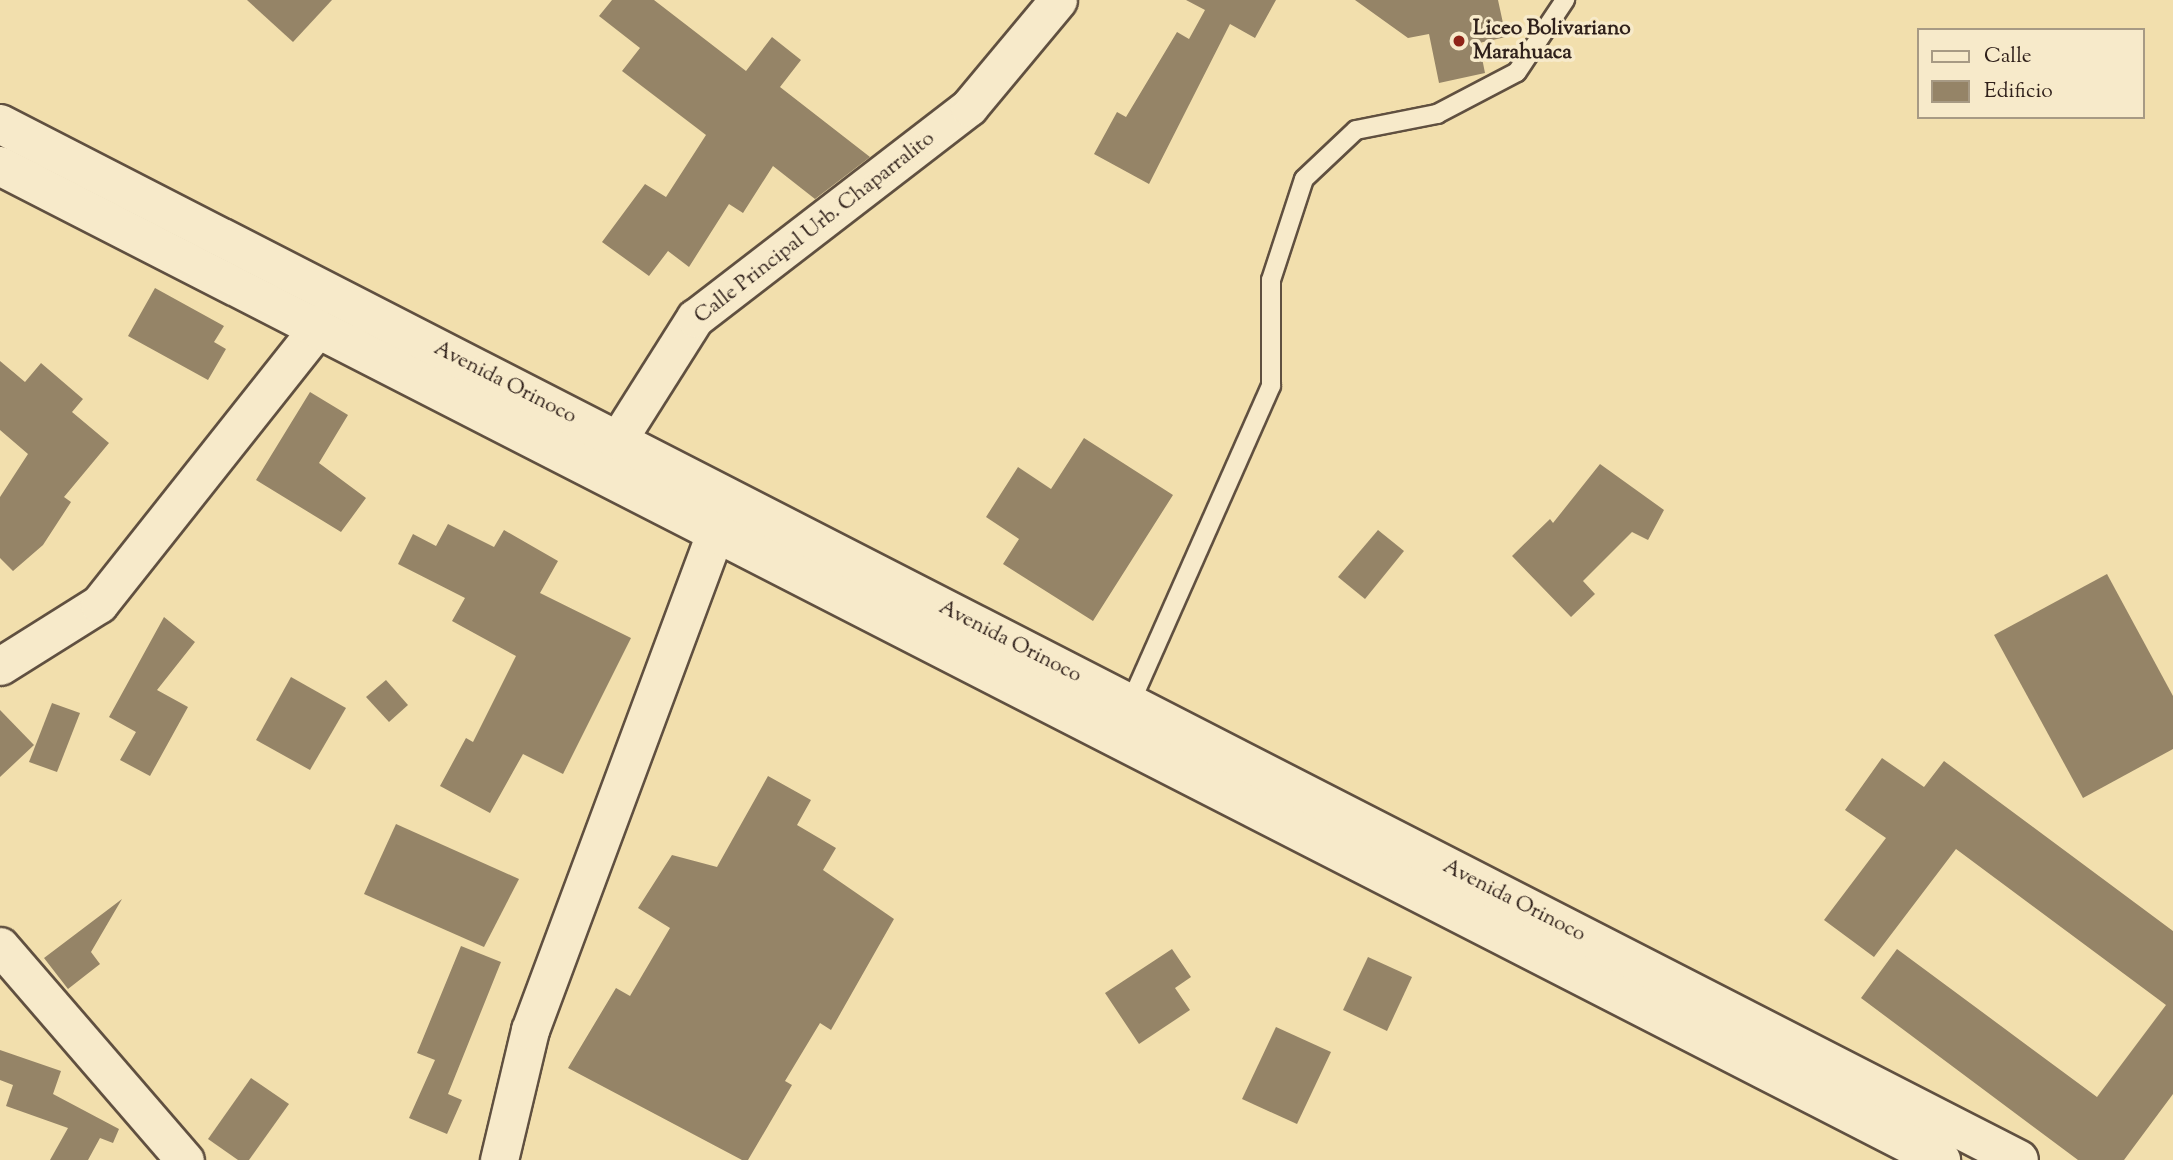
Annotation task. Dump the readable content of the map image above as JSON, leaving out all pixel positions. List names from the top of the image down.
{
  "streets": {
    "street": ["Calle Principal Urb. Chaparralito", "Avenida Orinoco"]
  },
  "crossings": [
    ["Calle Principal Urb. Chaparralito", "Avenida Orinoco"]
  ],
  "places": ["Liceo Bolivariano Marahuaca"],
  "legend": ["Calle", "Edificio"]
}
